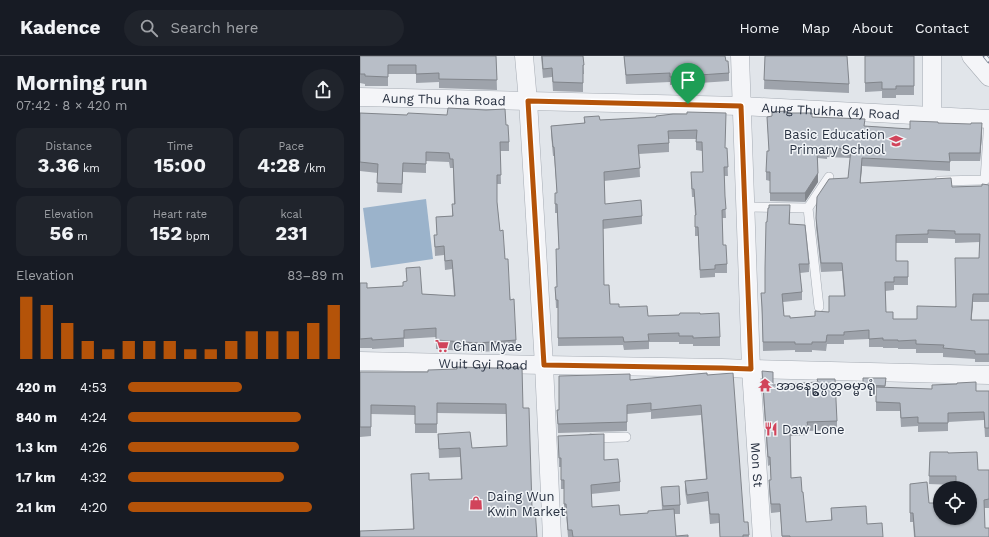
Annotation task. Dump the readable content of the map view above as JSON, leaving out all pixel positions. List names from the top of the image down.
{
  "streets": {
    "street": [
      "Aung Thu Kha Road",
      "Aung Thukha (4) Road",
      "Wuit Gyi Road",
      "Mon St"
    ]
  },
  "crossings": [
    ["Aung Thu Kha Road", "Aung Thukha (4) Road"],
    ["Aung Thukha (4) Road", "Mon St"],
    ["Wuit Gyi Road", "Mon St"]
  ],
  "places": {
    "school or university": ["Basic Education Primary School"],
    "supermarket": ["Chan Myae"],
    "temple": ["အာနေဥ္စပ္ပတ္တဓမ္မာရုံ"],
    "restaurant": ["Daw Lone"],
    "shop": ["Daing Wun Kwin Market"]
  },
  "page": {
    "header": "Kadence",
    "search": "Search here",
    "nav": [
      "Home",
      "Map",
      "About",
      "Contact"
    ],
    "heading": ["Morning run", "07:42 · 8 × 420 m"],
    "stats": [
      ["Distance", "3.36 km"],
      ["Time", "15:00"],
      ["Pace", "4:28 /km"],
      ["Elevation", "56 m"],
      ["Heart rate", "152 bpm"],
      ["kcal", "231"]
    ],
    "chart": ["Elevation", "83–89 m"],
    "list": [
      {
        "name": "420 m",
        "note": "4:53"
      },
      {
        "name": "840 m",
        "note": "4:24"
      },
      {
        "name": "1.3 km",
        "note": "4:26"
      },
      {
        "name": "1.7 km",
        "note": "4:32"
      },
      {
        "name": "2.1 km",
        "note": "4:20"
      }
    ]
  }
}
